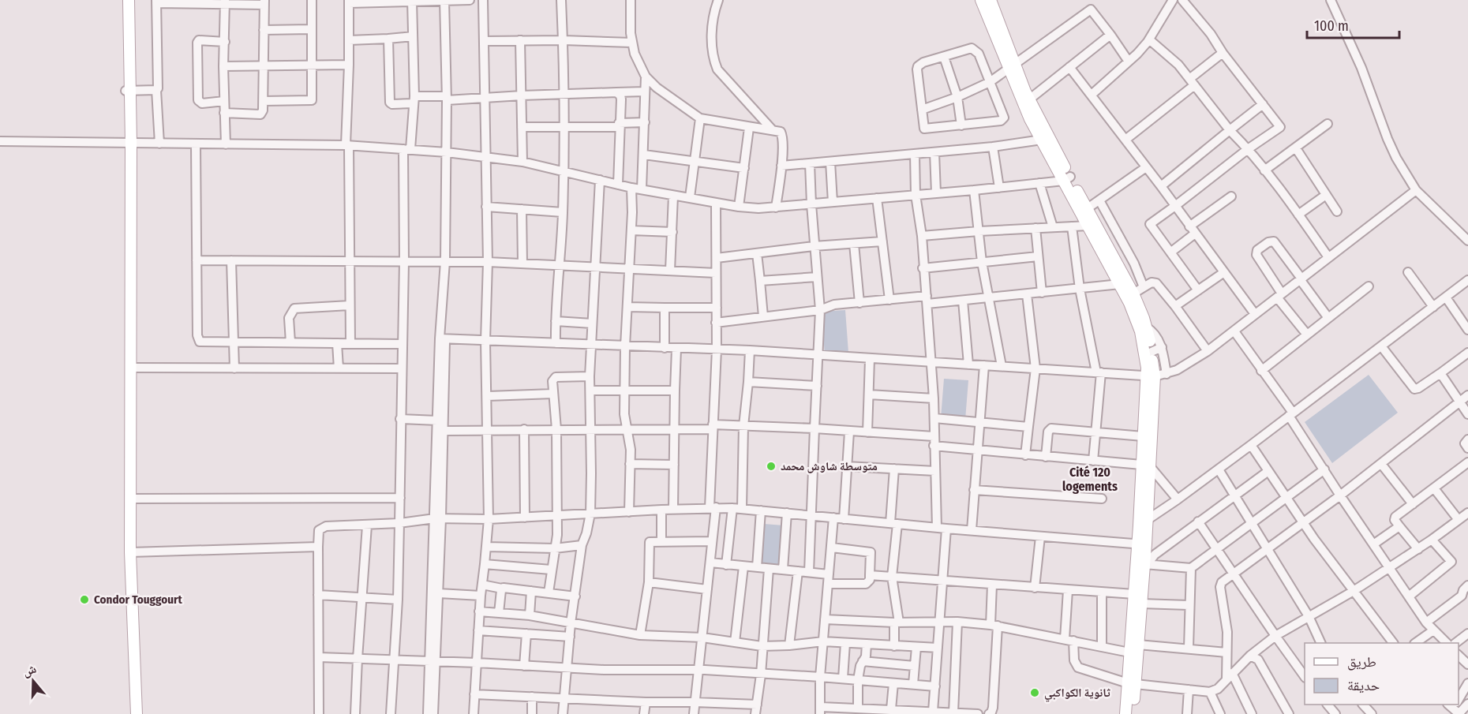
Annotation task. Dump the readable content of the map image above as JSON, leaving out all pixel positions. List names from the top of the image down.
{
  "districts": ["Cité 120 logements"],
  "places": ["متوسطة شاوش محمد", "Condor Touggourt", "ثانوية الكواكبي"],
  "legend": ["طريق", "حديقة"],
  "scale_bar": "100 m",
  "north": "top"
}
